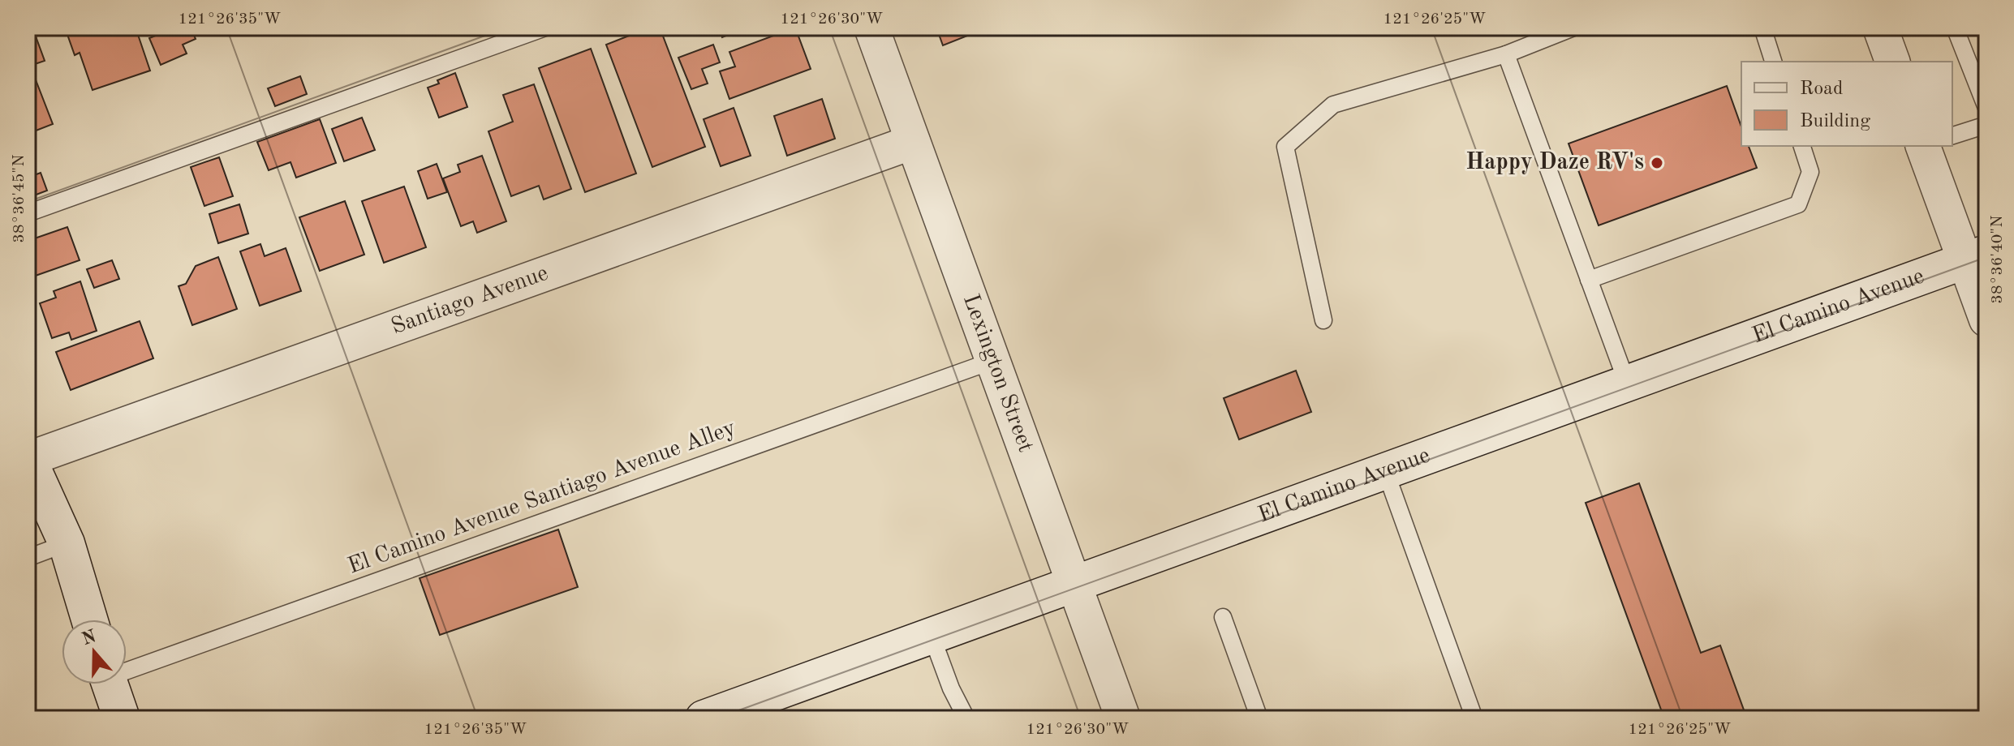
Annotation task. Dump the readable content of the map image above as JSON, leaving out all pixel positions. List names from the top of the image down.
{
  "streets": {
    "main road": ["El Camino Avenue"],
    "street": ["Santiago Avenue", "Lexington Street"],
    "lane": ["El Camino Avenue Santiago Avenue Alley"]
  },
  "crossings": [
    ["Santiago Avenue", "Lexington Street"],
    ["El Camino Avenue", "Lexington Street"],
    ["Lexington Street", "El Camino Avenue Santiago Avenue Alley"]
  ],
  "places": ["Happy Daze RV's"],
  "legend": ["Road", "Building"],
  "north": "top",
  "coordinates": [
    "121°26'35\"W",
    "121°26'30\"W",
    "121°26'25\"W",
    "38°36'45\"N",
    "38°36'40\"N"
  ]
}
